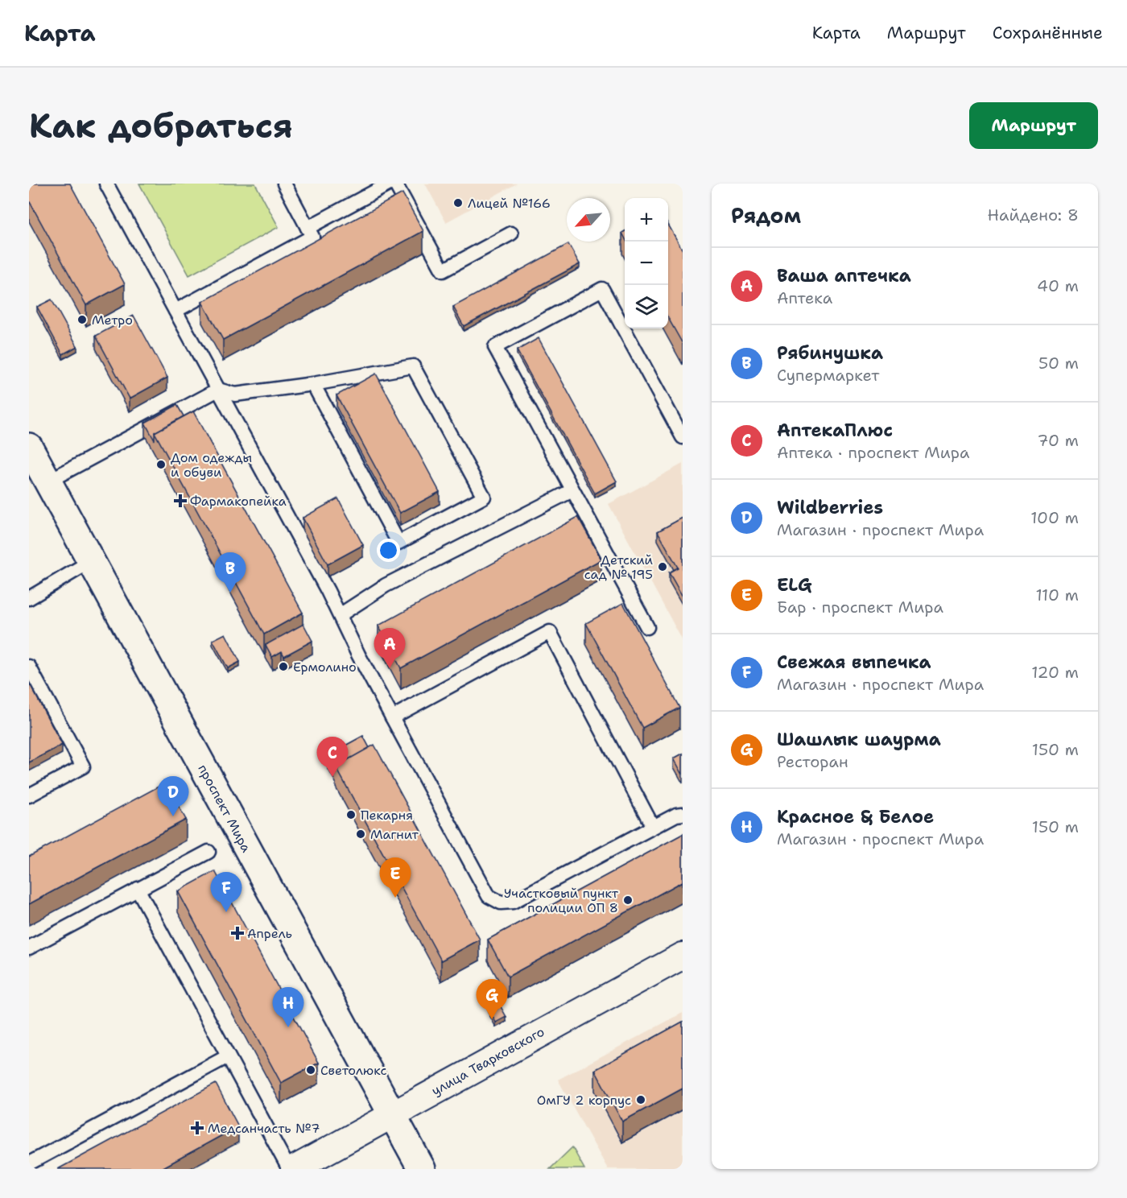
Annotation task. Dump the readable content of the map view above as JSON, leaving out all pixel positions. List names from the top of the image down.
{
  "streets": {
    "main road": ["проспект Мира"],
    "street": ["улица Тварковского"]
  },
  "crossings": [
    ["проспект Мира", "улица Тварковского"]
  ],
  "places": {
    "other": [
      "Лицей №166",
      "Метро",
      "Дом одежды и обуви",
      "Детский сад № 195",
      "Ермолино",
      "Пекарня",
      "Магнит",
      "Участковый пункт полиции ОП 8",
      "Светолюкс",
      "ОмГУ 2 корпус"
    ],
    "health": ["Фармакопейка", "Апрель", "Медсанчасть №7"]
  },
  "north": "bottom left",
  "page": {
    "header": "Карта",
    "nav": ["Карта", "Маршрут", "Сохранённые"],
    "buttons": "Маршрут",
    "title": "Как добраться",
    "heading": ["Рядом", "Найдено: 8"],
    "map_buttons": ["+", "−"],
    "list": [
      {
        "mark": "A",
        "name": "Ваша аптечка",
        "note": "Аптека",
        "value": "40 m"
      },
      {
        "mark": "B",
        "name": "Рябинушка",
        "note": "Супермаркет",
        "value": "50 m"
      },
      {
        "mark": "C",
        "name": "АптекаПлюс",
        "note": "Аптека · проспект Мира",
        "value": "70 m"
      },
      {
        "mark": "D",
        "name": "Wildberries",
        "note": "Магазин · проспект Мира",
        "value": "100 m"
      },
      {
        "mark": "E",
        "name": "ELG",
        "note": "Бар · проспект Мира",
        "value": "110 m"
      },
      {
        "mark": "F",
        "name": "Свежая выпечка",
        "note": "Магазин · проспект Мира",
        "value": "120 m"
      },
      {
        "mark": "G",
        "name": "Шашлык шаурма",
        "note": "Ресторан",
        "value": "150 m"
      },
      {
        "mark": "H",
        "name": "Красное & Белое",
        "note": "Магазин · проспект Мира",
        "value": "150 m"
      }
    ],
    "pins": [
      "B",
      "A",
      "C",
      "D",
      "E",
      "F",
      "G",
      "H"
    ]
  }
}
